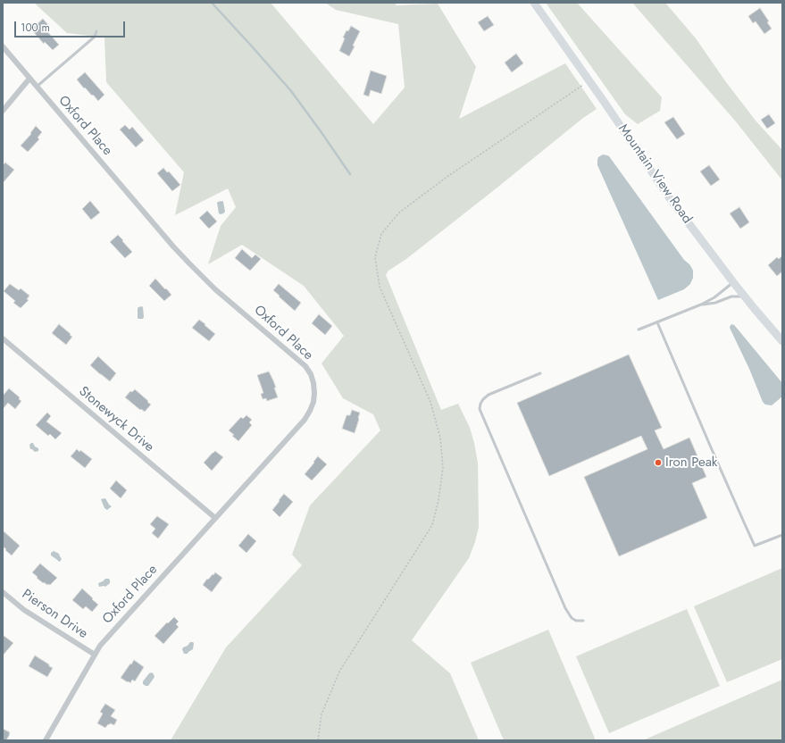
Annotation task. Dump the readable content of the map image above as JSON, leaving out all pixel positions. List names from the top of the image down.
{
  "streets": {
    "street": [
      "Oxford Place",
      "Mountain View Road",
      "Stonewyck Drive",
      "Pierson Drive"
    ]
  },
  "crossings": [
    ["Oxford Place", "Stonewyck Drive"],
    ["Oxford Place", "Pierson Drive"]
  ],
  "places": ["Iron Peak"],
  "scale_bar": "100 m"
}
